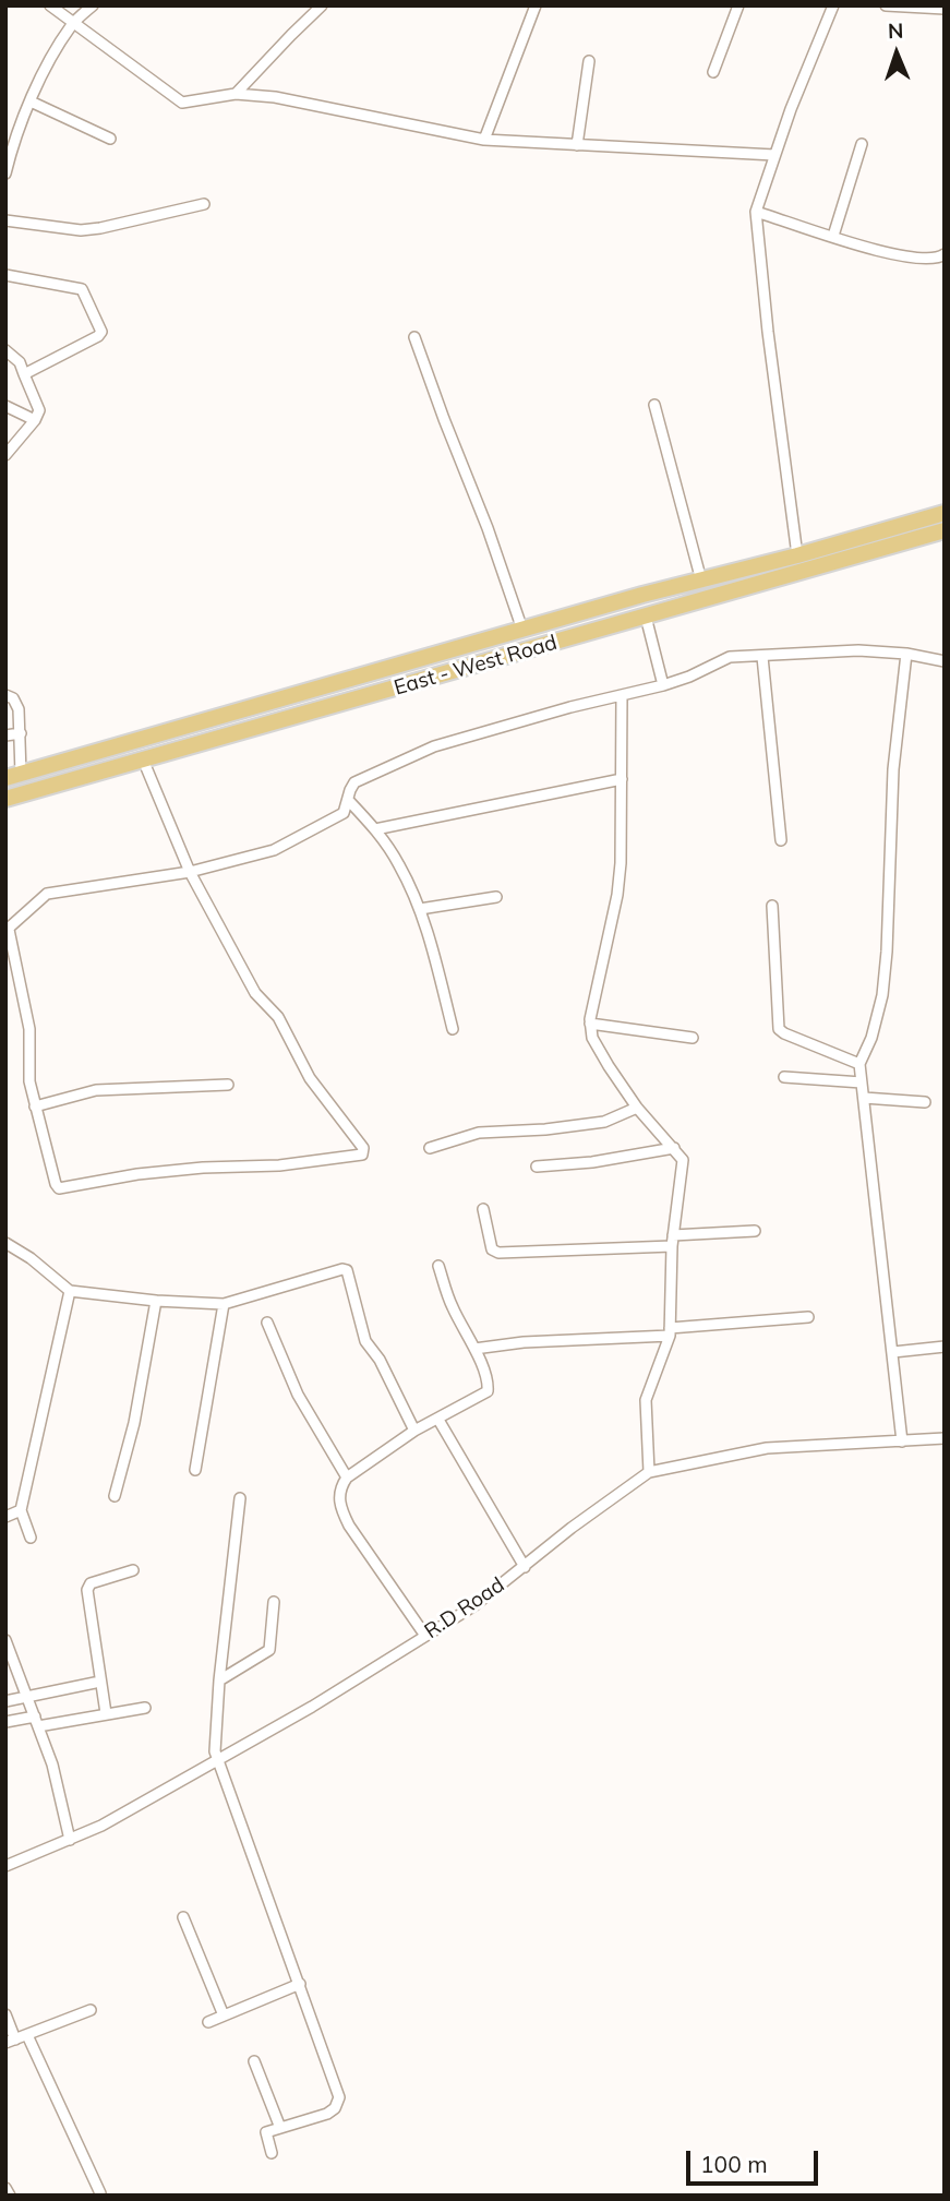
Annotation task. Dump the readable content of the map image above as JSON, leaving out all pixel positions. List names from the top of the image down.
{
  "streets": {
    "main road": ["East - West Road"],
    "street": ["R.D Road"]
  },
  "scale_bar": "100 m",
  "north": "top"
}
